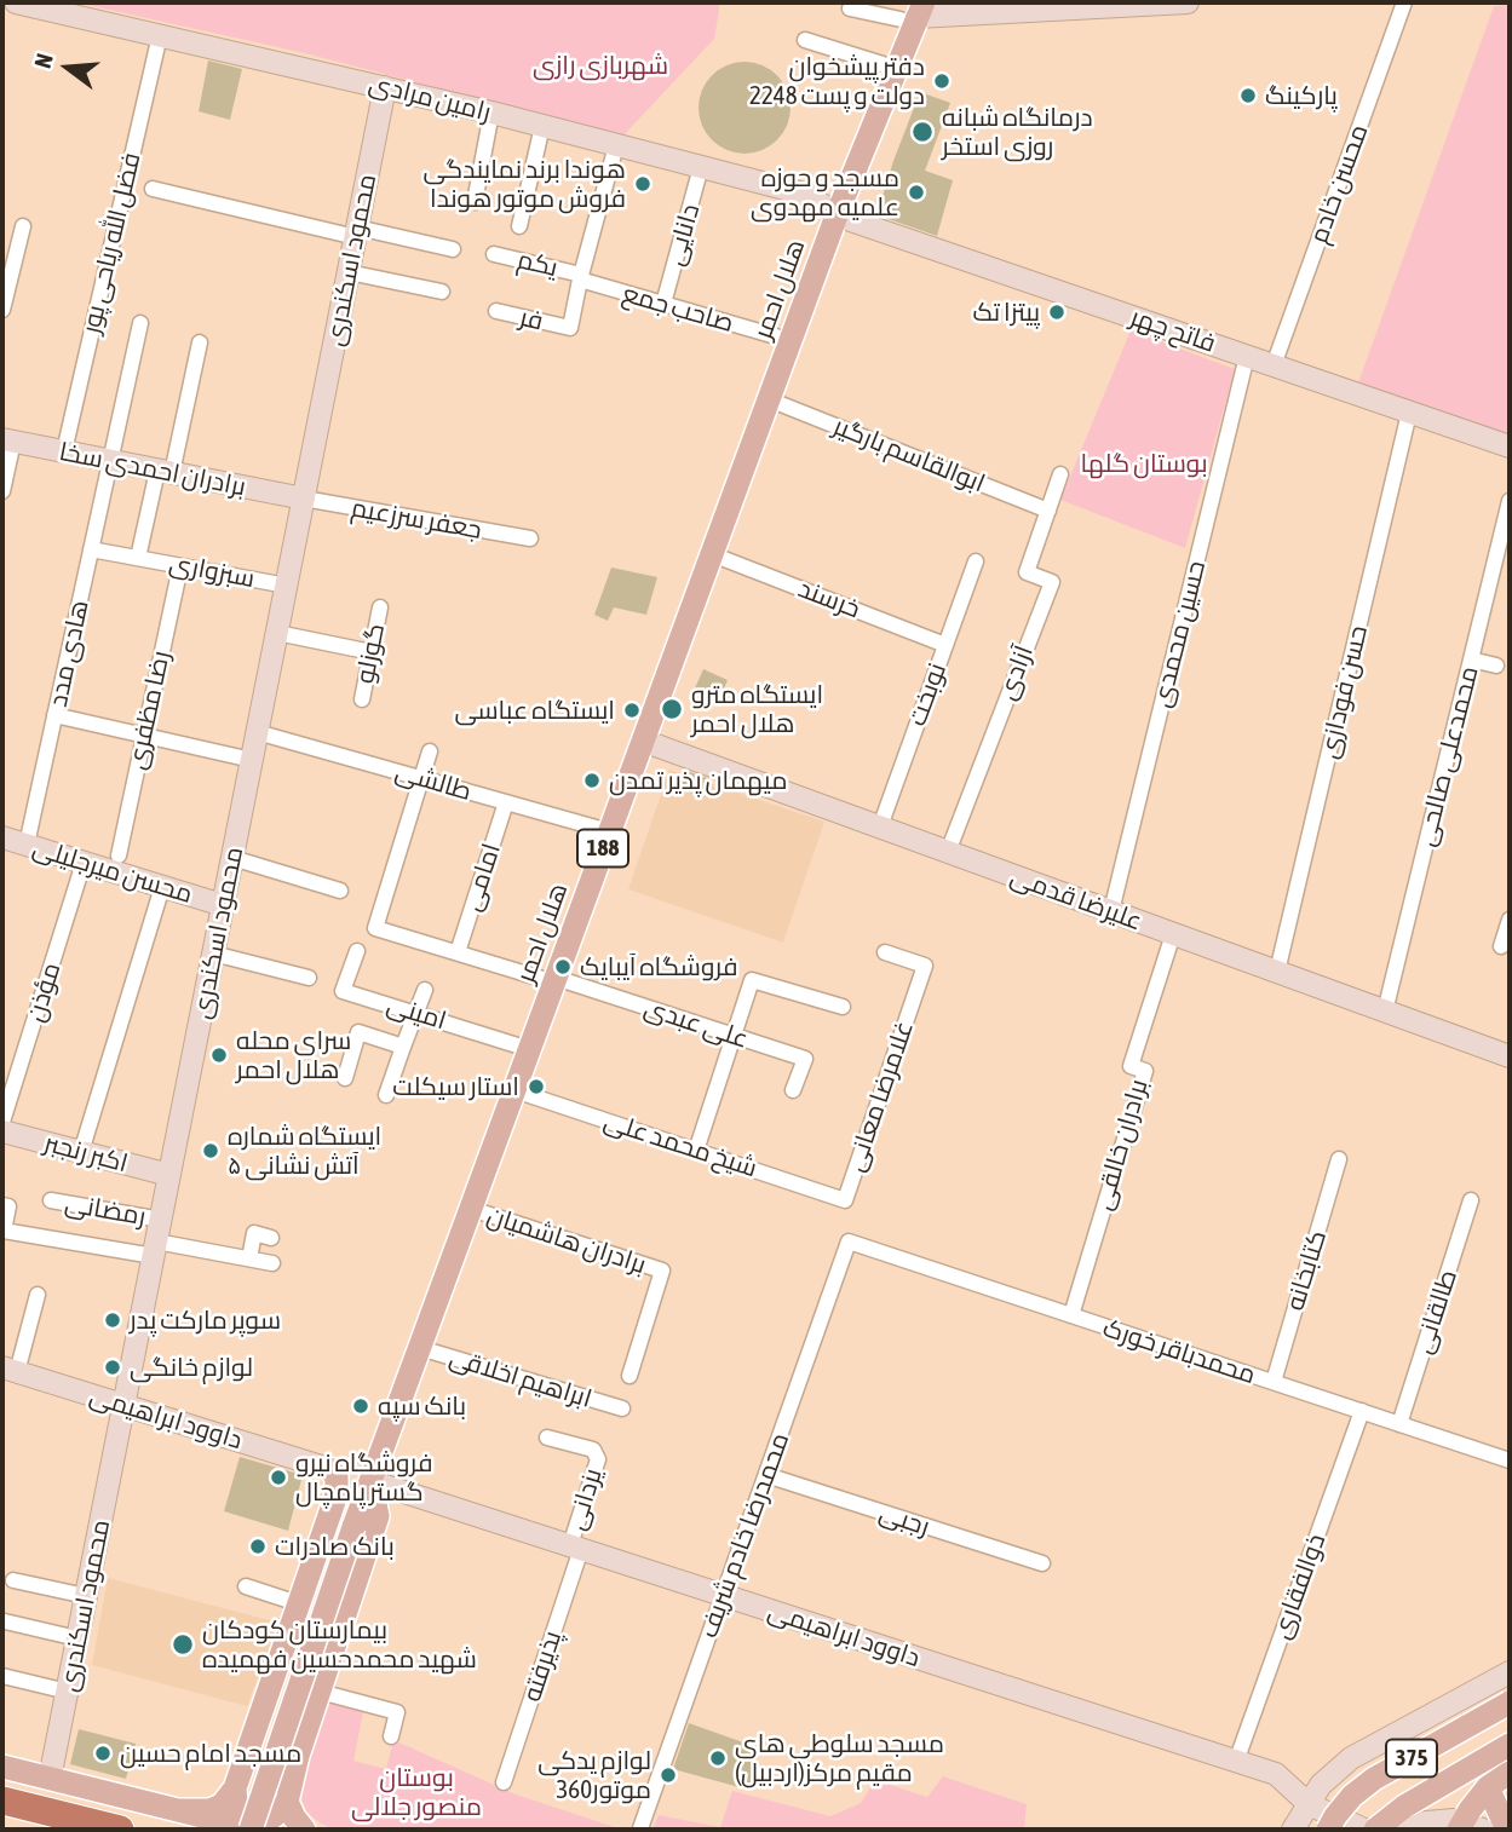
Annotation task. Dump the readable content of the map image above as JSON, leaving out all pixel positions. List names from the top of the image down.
{
  "streets": {
    "main road": ["هلال احمر", "188", "375"],
    "street": [
      "رامین مرادی",
      "محسن خادم",
      "دانایی",
      "فضل الله ریاحی پور",
      "محمود اسکندری",
      "یکم",
      "صاحب جمع",
      "فر",
      "فاتح چهر",
      "ابوالقاسم بارگیر",
      "برادران احمدی سخا",
      "جعفر سرزعیم",
      "سبزواری",
      "خرسند",
      "حسین محمدی",
      "هادی مدد",
      "گوزلو",
      "آزادی",
      "حسن فودازی",
      "نوبخت",
      "رضا مظفری",
      "محمدعلی صالحی",
      "طالشی",
      "محسن میرجلیلی",
      "امامی",
      "علیرضا قدمی",
      "مؤذن",
      "امینی",
      "علی عبدی",
      "غلامرضا معانی",
      "شیخ محمد علی",
      "برادران خالقی",
      "اکبر رنجبر",
      "رمضانی",
      "برادران هاشمیان",
      "کتابخانه",
      "طالقانی",
      "محمدباقر خورک",
      "ابراهیم اخلاقی",
      "داوود ابراهیمی",
      "یزدانی",
      "رجبی",
      "محمدرضا خادم شریف",
      "ذوالفقاری",
      "پذیرفته"
    ]
  },
  "crossings": [
    ["رامین مرادی", "دانایی"],
    ["رامین مرادی", "فضل الله ریاحی پور"],
    ["رامین مرادی", "محمود اسکندری"],
    ["رامین مرادی", "هلال احمر"],
    ["رامین مرادی", "فاتح چهر"],
    ["رامین مرادی", "188"],
    ["محسن خادم", "فاتح چهر"],
    ["دانایی", "صاحب جمع"],
    ["فضل الله ریاحی پور", "برادران احمدی سخا"],
    ["محمود اسکندری", "برادران احمدی سخا"],
    ["محمود اسکندری", "جعفر سرزعیم"],
    ["محمود اسکندری", "سبزواری"],
    ["محمود اسکندری", "طالشی"],
    ["محمود اسکندری", "محسن میرجلیلی"],
    ["محمود اسکندری", "اکبر رنجبر"],
    ["محمود اسکندری", "رمضانی"],
    ["محمود اسکندری", "داوود ابراهیمی"],
    ["یکم", "صاحب جمع"],
    ["یکم", "فر"],
    ["هلال احمر", "فاتح چهر"],
    ["هلال احمر", "ابوالقاسم بارگیر"],
    ["هلال احمر", "خرسند"],
    ["هلال احمر", "طالشی"],
    ["هلال احمر", "188"],
    ["هلال احمر", "علیرضا قدمی"],
    ["هلال احمر", "امینی"],
    ["هلال احمر", "علی عبدی"],
    ["هلال احمر", "شیخ محمد علی"],
    ["هلال احمر", "برادران هاشمیان"],
    ["هلال احمر", "ابراهیم اخلاقی"],
    ["هلال احمر", "داوود ابراهیمی"],
    ["صاحب جمع", "فر"],
    ["فاتح چهر", "حسین محمدی"],
    ["فاتح چهر", "حسن فودازی"],
    ["فاتح چهر", "188"],
    ["ابوالقاسم بارگیر", "آزادی"],
    ["برادران احمدی سخا", "جعفر سرزعیم"],
    ["برادران احمدی سخا", "سبزواری"],
    ["برادران احمدی سخا", "هادی مدد"],
    ["سبزواری", "هادی مدد"],
    ["سبزواری", "رضا مظفری"],
    ["خرسند", "نوبخت"],
    ["حسین محمدی", "علیرضا قدمی"],
    ["هادی مدد", "محسن میرجلیلی"],
    ["آزادی", "علیرضا قدمی"],
    ["حسن فودازی", "علیرضا قدمی"],
    ["نوبخت", "علیرضا قدمی"],
    ["محمدعلی صالحی", "علیرضا قدمی"],
    ["طالشی", "امامی"],
    ["محسن میرجلیلی", "مؤذن"],
    ["علیرضا قدمی", "برادران خالقی"],
    ["غلامرضا معانی", "شیخ محمد علی"],
    ["برادران خالقی", "محمدباقر خورک"],
    ["کتابخانه", "محمدباقر خورک"],
    ["طالقانی", "محمدباقر خورک"],
    ["محمدباقر خورک", "محمدرضا خادم شریف"],
    ["محمدباقر خورک", "ذوالفقاری"],
    ["داوود ابراهیمی", "یزدانی"],
    ["داوود ابراهیمی", "محمدرضا خادم شریف"],
    ["داوود ابراهیمی", "ذوالفقاری"],
    ["داوود ابراهیمی", "پذیرفته"],
    ["یزدانی", "پذیرفته"],
    ["رجبی", "محمدرضا خادم شریف"]
  ],
  "parks": ["شهربازی رازی", "بوستان گلها", "بوستان منصور جلالی"],
  "places": [
    "دفتر پیشخوان دولت و پست 2248",
    "پارکینگ",
    "درمانگاه شبانه روزی استخر",
    "هوندا برند نمایندگی فروش موتور هوندا",
    "مسجد و حوزه علمیه مهدوی",
    "پیتزا تک",
    "ایستگاه مترو هلال احمر",
    "ایستگاه عباسی",
    "میهمان پذیر تمدن",
    "فروشگاه آیبایک",
    "سرای محله هلال احمر",
    "استار سیکلت",
    "ایستگاه شماره ۵ آتش نشانی",
    "سوپر مارکت پدر",
    "لوازم خانگی",
    "بانک سپه",
    "فروشگاه نیرو گستر پامچال",
    "بانک صادرات",
    "بیمارستان کودکان شهید محمدحسین فهمیده",
    "مسجد امام حسین",
    "مسجد سلوطی های مقیم مرکز(اردبیل)",
    "لوازم یدکی موتور360"
  ],
  "north": "left"
}
